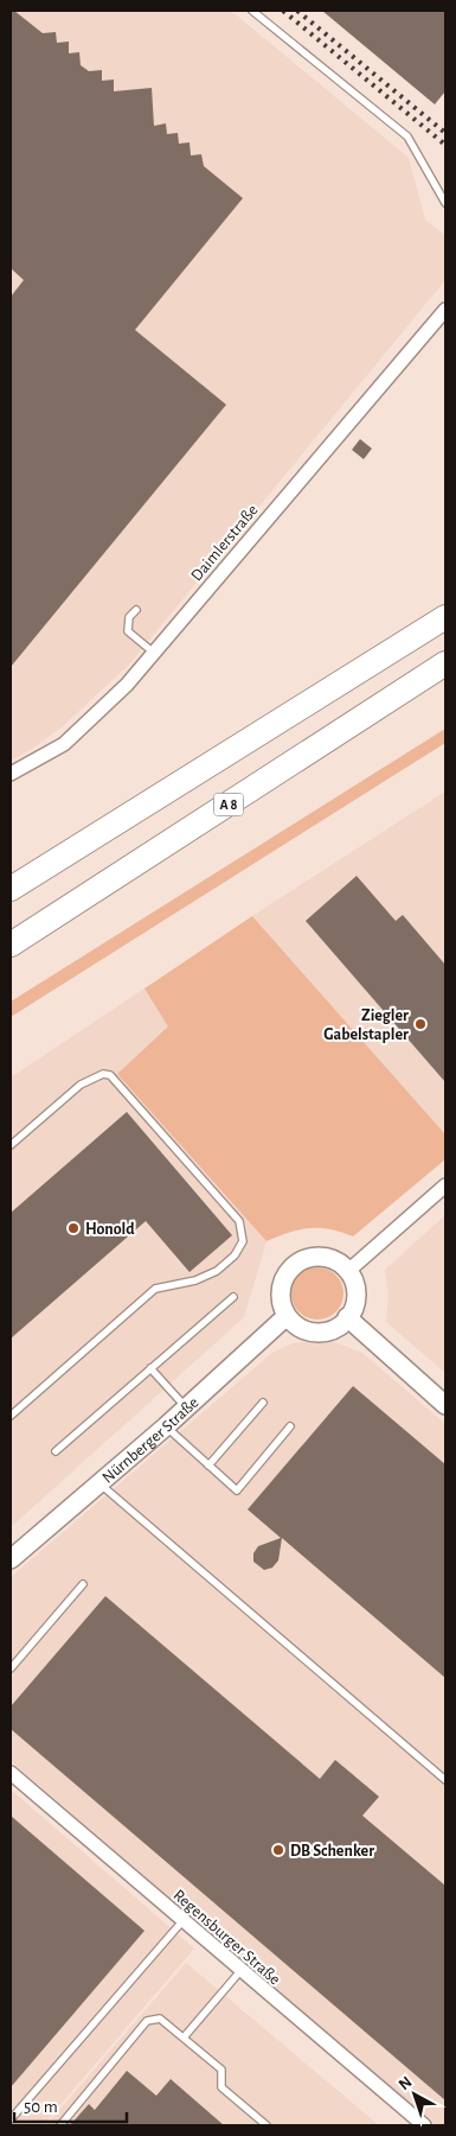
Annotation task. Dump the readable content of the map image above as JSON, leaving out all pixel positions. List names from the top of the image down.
{
  "streets": {
    "highway": ["A 8"],
    "street": ["Daimlerstraße", "Nürnberger Straße", "Regensburger Straße"]
  },
  "places": ["Ziegler Gabelstapler", "Honold", "DB Schenker"],
  "scale_bar": "50 m",
  "north": "top left"
}
